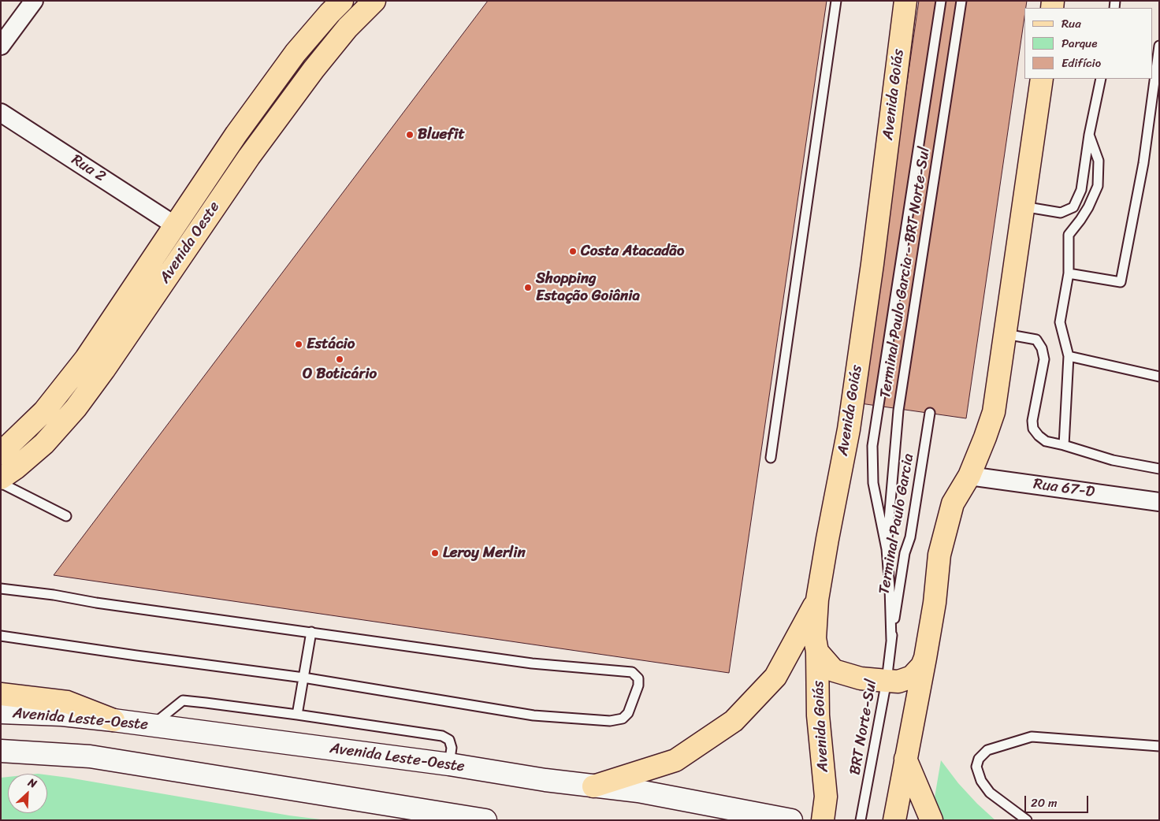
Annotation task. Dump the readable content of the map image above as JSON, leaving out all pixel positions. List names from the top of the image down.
{
  "streets": {
    "main road": ["Avenida Goiás", "Avenida Oeste", "Avenida Leste-Oeste"],
    "street": ["Rua 2", "Rua 67-D"],
    "lane": ["Terminal Paulo Garcia - BRT Norte-Sul", "Terminal Paulo Garcia", "BRT Norte-Sul"]
  },
  "crossings": [
    ["Rua 2", "Avenida Oeste"],
    ["Terminal Paulo Garcia - BRT Norte-Sul", "Terminal Paulo Garcia"],
    ["Terminal Paulo Garcia - BRT Norte-Sul", "BRT Norte-Sul"],
    ["Terminal Paulo Garcia", "BRT Norte-Sul"]
  ],
  "places": [
    "Bluefit",
    "Costa Atacadão",
    "Shopping Estação Goiânia",
    "Estácio",
    "O Boticário",
    "Leroy Merlin"
  ],
  "legend": ["Rua", "Parque", "Edifício"],
  "scale_bar": "20 m",
  "north": "top right"
}
